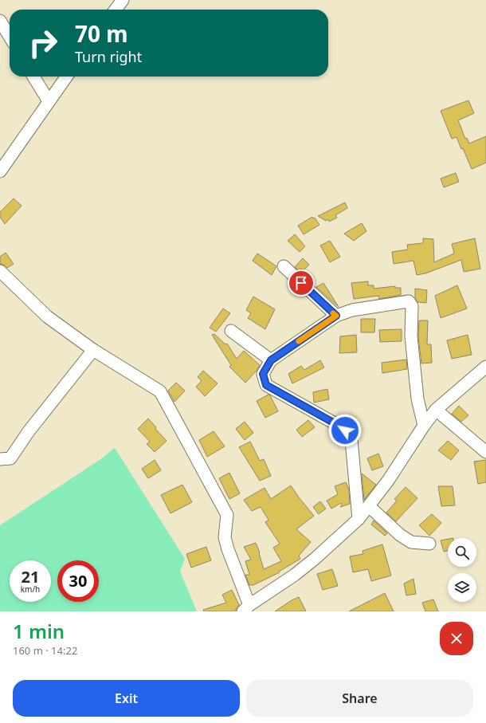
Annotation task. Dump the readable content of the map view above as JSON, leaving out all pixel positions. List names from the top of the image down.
{
  "page": {
    "turn": ["70 m", "Turn right"],
    "speed": "21 km/h",
    "limit": "30",
    "heading": ["1 min", "160 m · 14:22"],
    "buttons": ["Exit", "Share"]
  }
}
